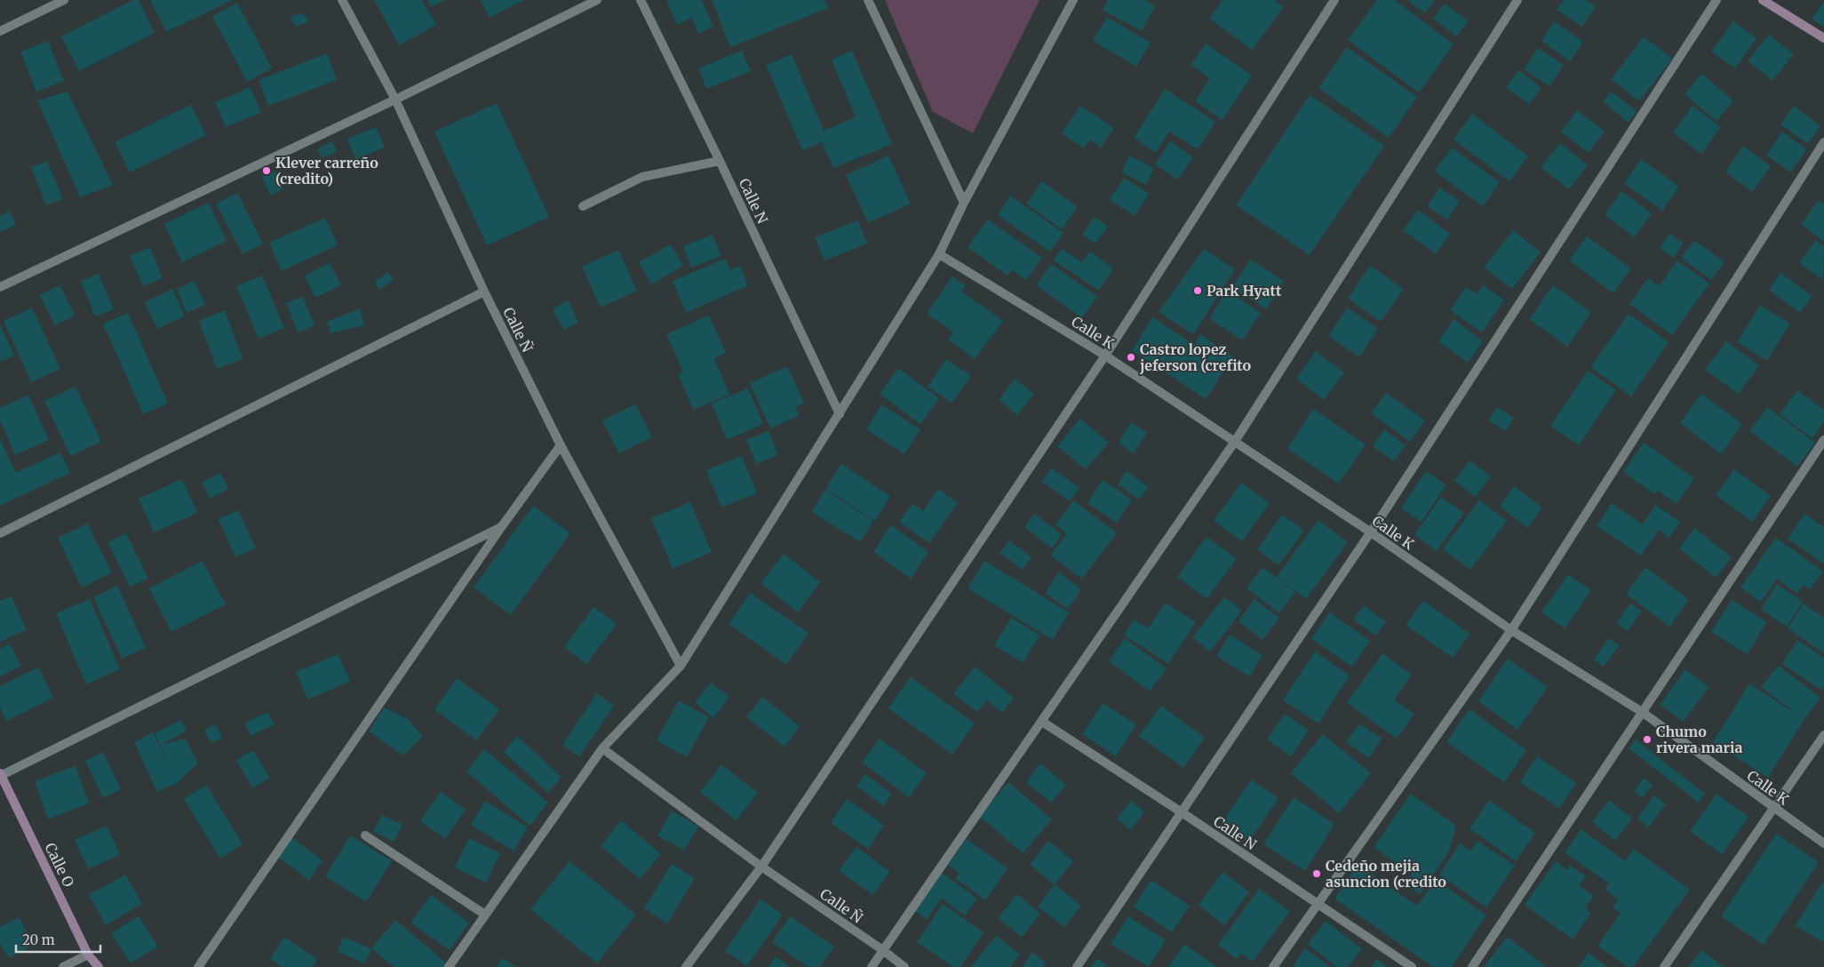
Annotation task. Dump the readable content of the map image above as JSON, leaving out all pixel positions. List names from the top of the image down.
{
  "streets": {
    "street": [
      "Calle N",
      "Calle Ñ",
      "Calle K",
      "Calle O"
    ]
  },
  "places": [
    "Klever carreño (credito)",
    "Park Hyatt",
    "Castro lopez jeferson (crefito",
    "Chumo rivera maria",
    "Cedeño mejia asuncion (credito"
  ],
  "scale_bar": "20 m"
}
